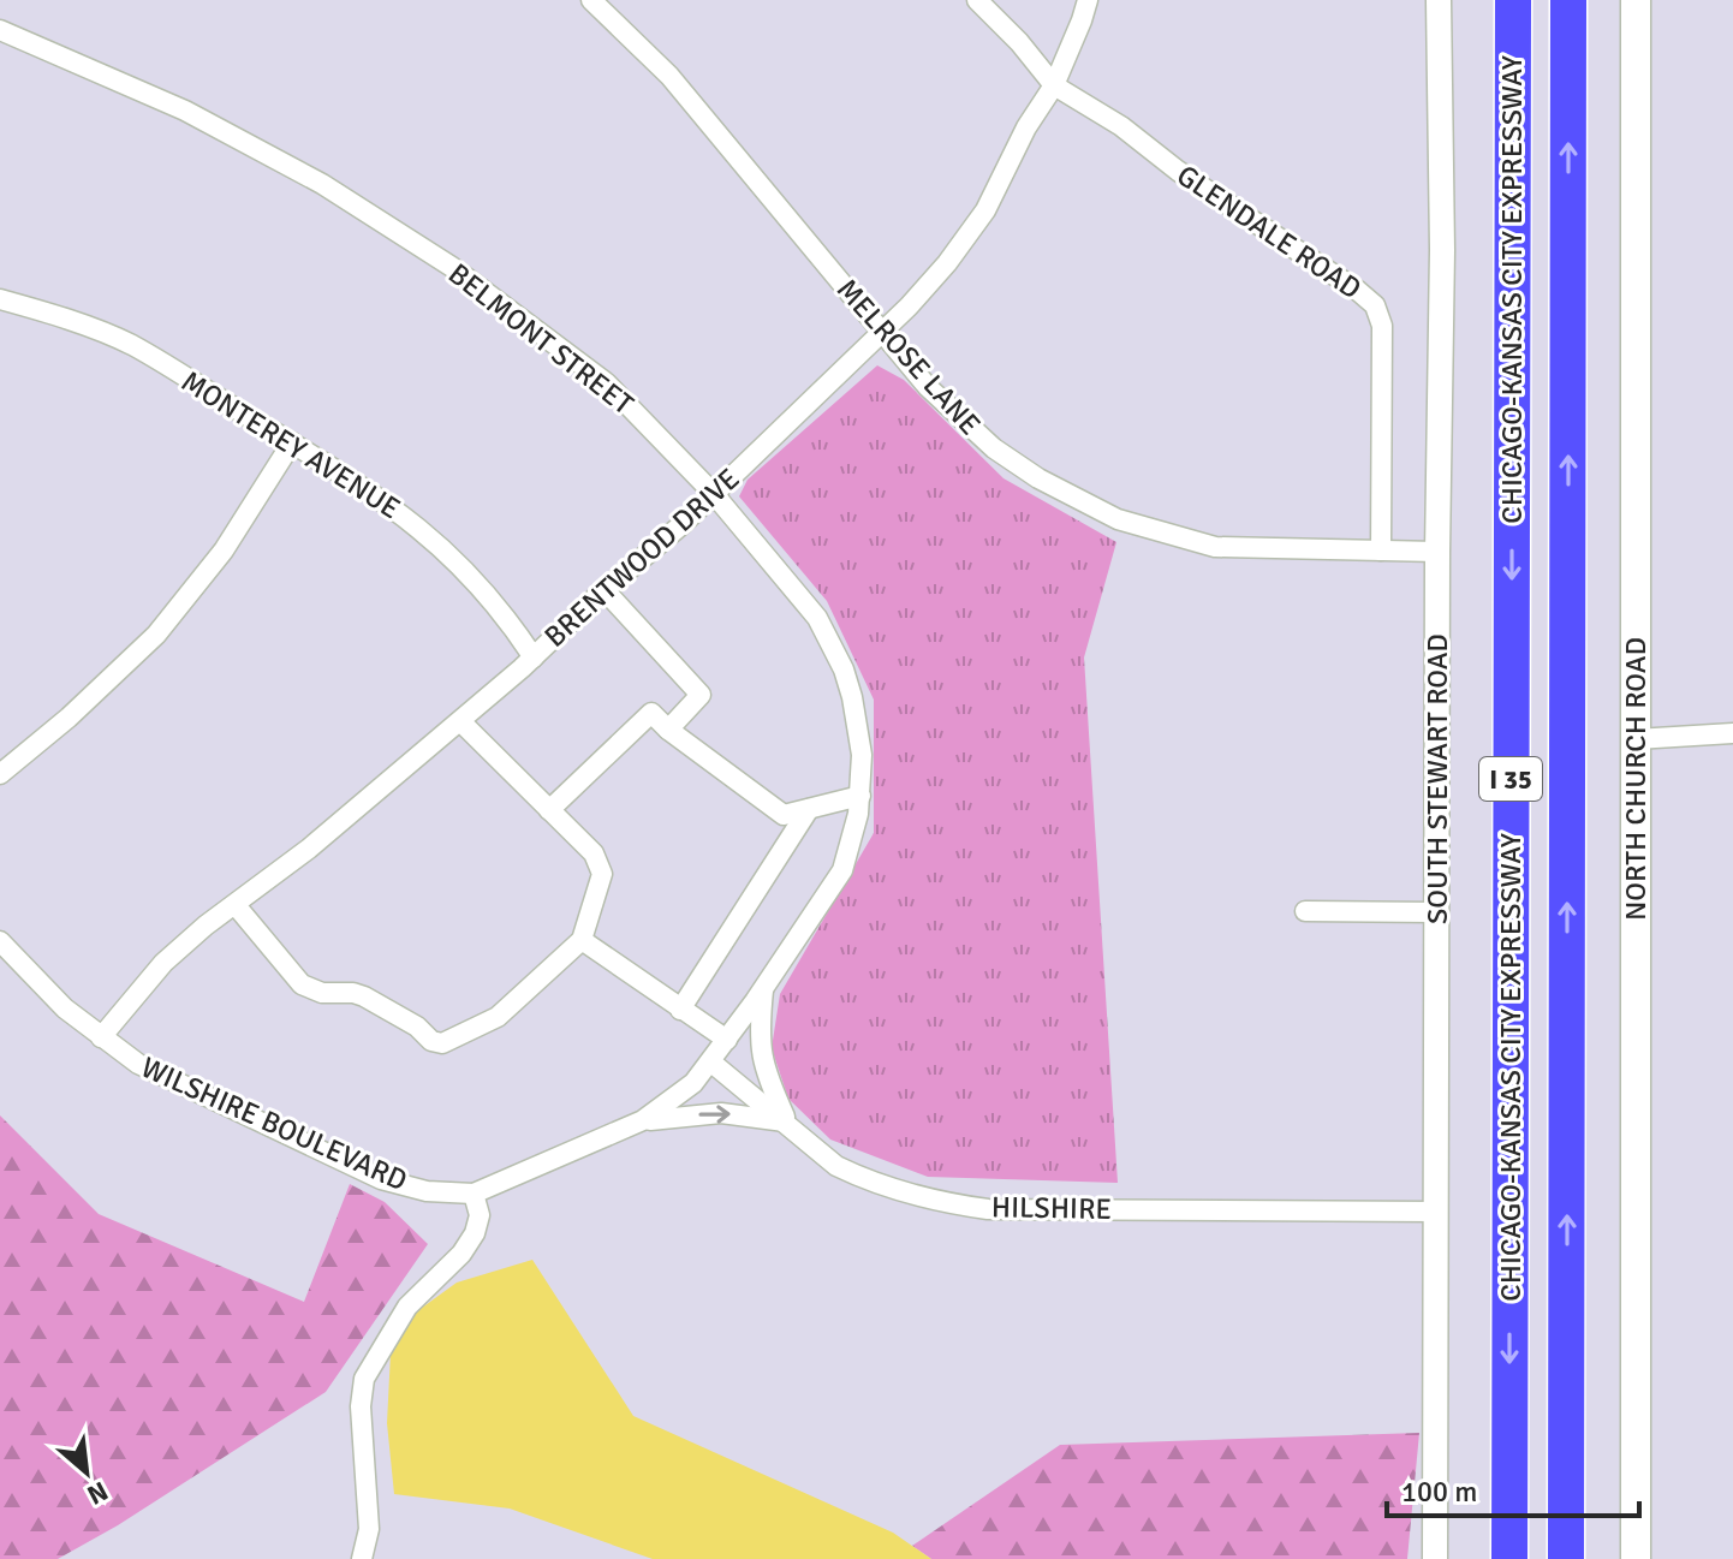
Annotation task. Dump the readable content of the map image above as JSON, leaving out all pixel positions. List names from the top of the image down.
{
  "streets": {
    "highway": ["CHICAGO-KANSAS CITY EXPRESSWAY", "I 35"],
    "main road": ["NORTH CHURCH ROAD"],
    "street": [
      "GLENDALE ROAD",
      "BELMONT STREET",
      "MELROSE LANE",
      "MONTEREY AVENUE",
      "BRENTWOOD DRIVE",
      "SOUTH STEWART ROAD",
      "WILSHIRE BOULEVARD",
      "HILSHIRE"
    ]
  },
  "crossings": [
    ["GLENDALE ROAD", "MELROSE LANE"],
    ["GLENDALE ROAD", "BRENTWOOD DRIVE"],
    ["BELMONT STREET", "BRENTWOOD DRIVE"],
    ["BELMONT STREET", "WILSHIRE BOULEVARD"],
    ["BELMONT STREET", "HILSHIRE"],
    ["MELROSE LANE", "BRENTWOOD DRIVE"],
    ["MELROSE LANE", "SOUTH STEWART ROAD"],
    ["MONTEREY AVENUE", "BRENTWOOD DRIVE"],
    ["BRENTWOOD DRIVE", "WILSHIRE BOULEVARD"],
    ["SOUTH STEWART ROAD", "HILSHIRE"]
  ],
  "scale_bar": "100 m",
  "north": "bottom right"
}
